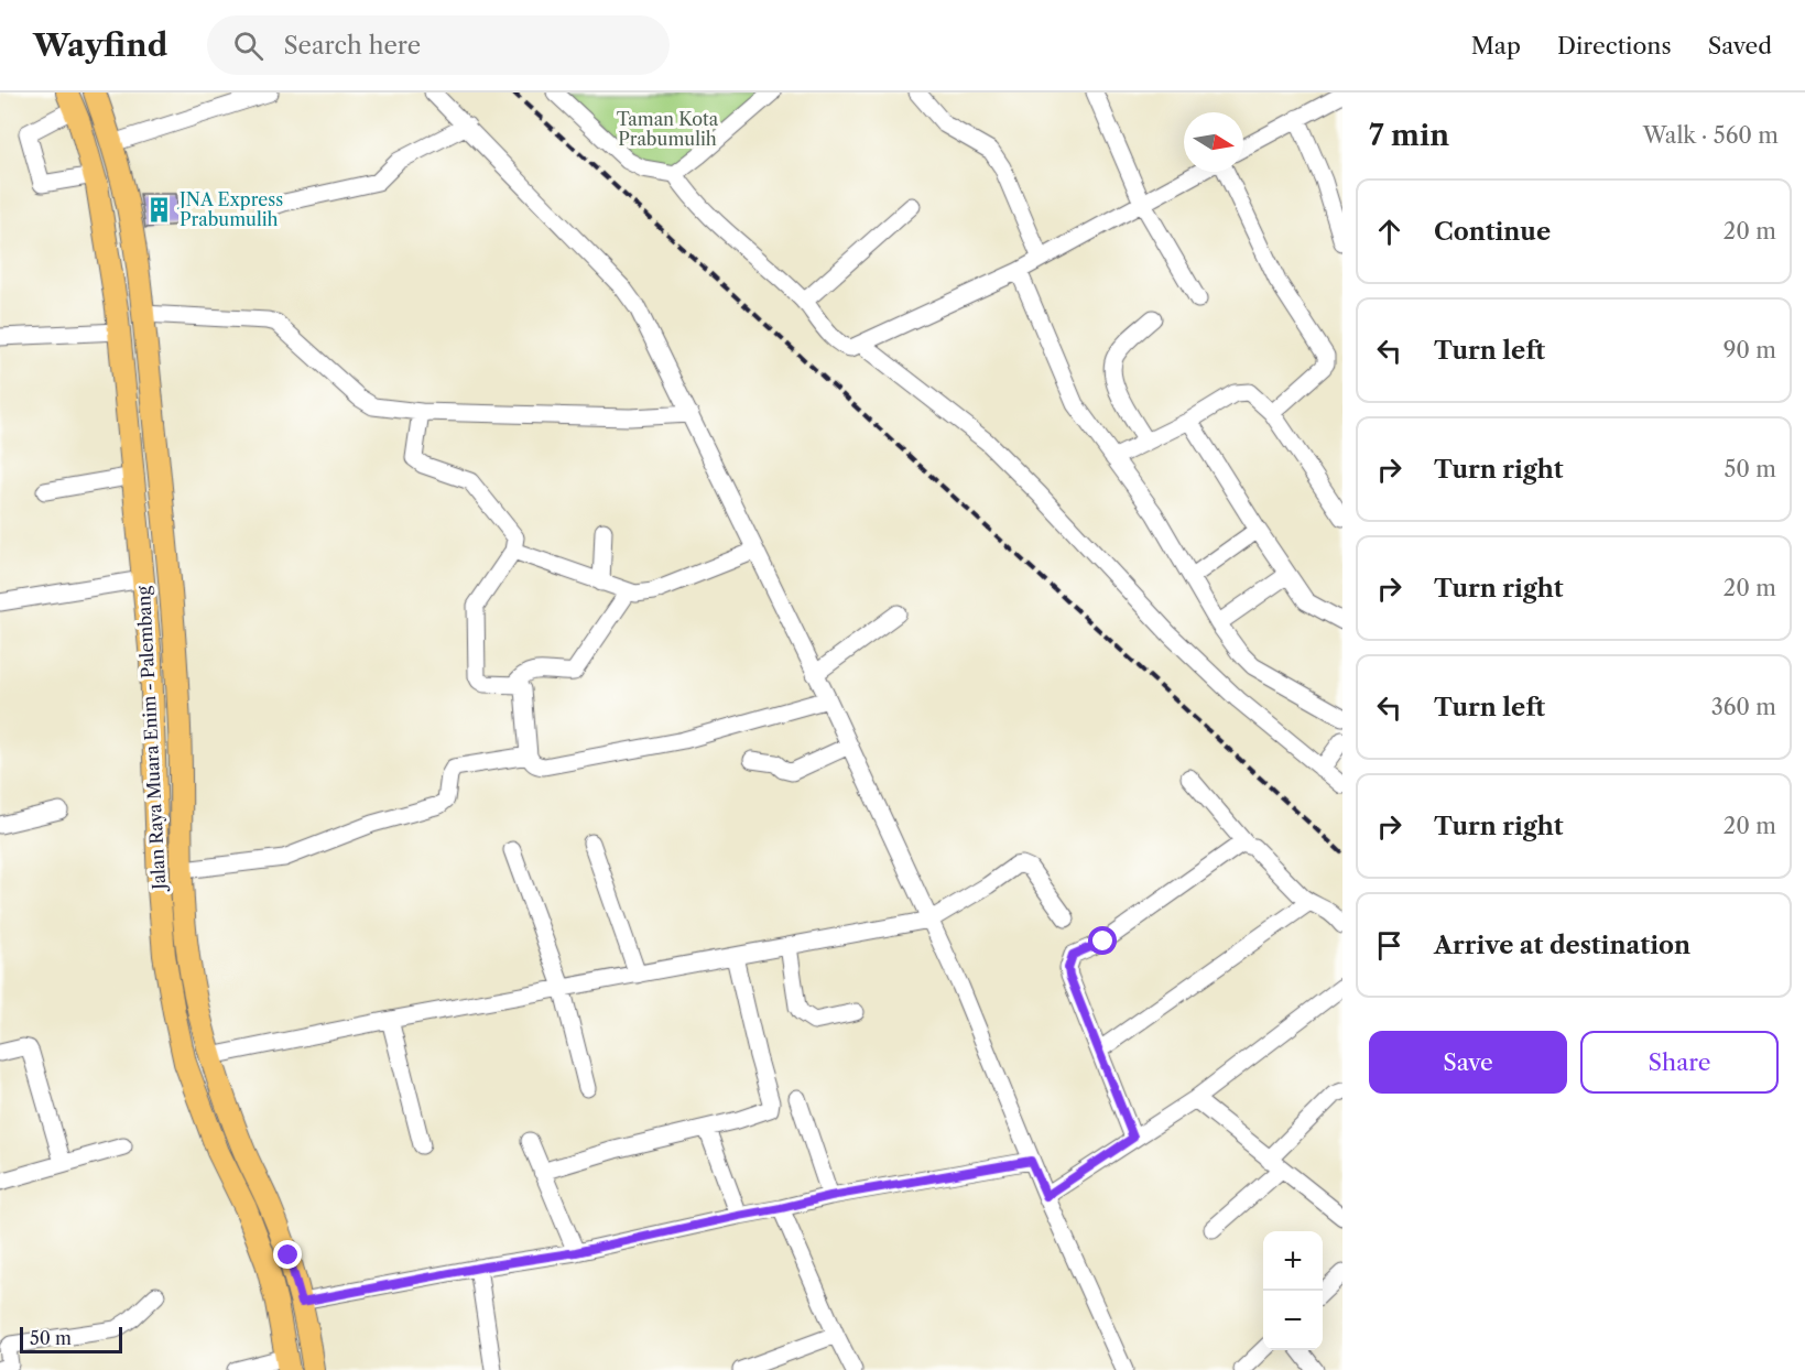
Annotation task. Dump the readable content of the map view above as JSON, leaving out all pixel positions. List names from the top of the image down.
{
  "streets": {
    "main road": ["Jalan Raya Muara Enim - Palembang"]
  },
  "parks": ["Taman Kota Prabumulih"],
  "places": {
    "building": ["JNA Express Prabumulih"]
  },
  "scale_bar": "50 m",
  "north": "right",
  "page": {
    "header": "Wayfind",
    "search": "Search here",
    "nav": ["Map", "Directions", "Saved"],
    "heading": ["7 min", "Walk · 560 m"],
    "list": [
      ["Continue", "20 m"],
      ["Turn left", "90 m"],
      ["Turn right", "50 m"],
      ["Turn right", "20 m"],
      ["Turn left", "360 m"],
      ["Turn right", "20 m"],
      "Arrive at destination"
    ],
    "buttons": ["Save", "Share"],
    "map_buttons": ["+", "−"],
    "scale": "50 m"
  }
}
